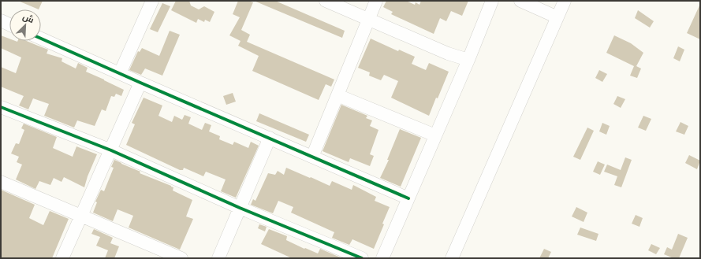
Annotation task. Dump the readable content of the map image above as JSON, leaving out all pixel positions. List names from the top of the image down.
{
  "north": "top right"
}
